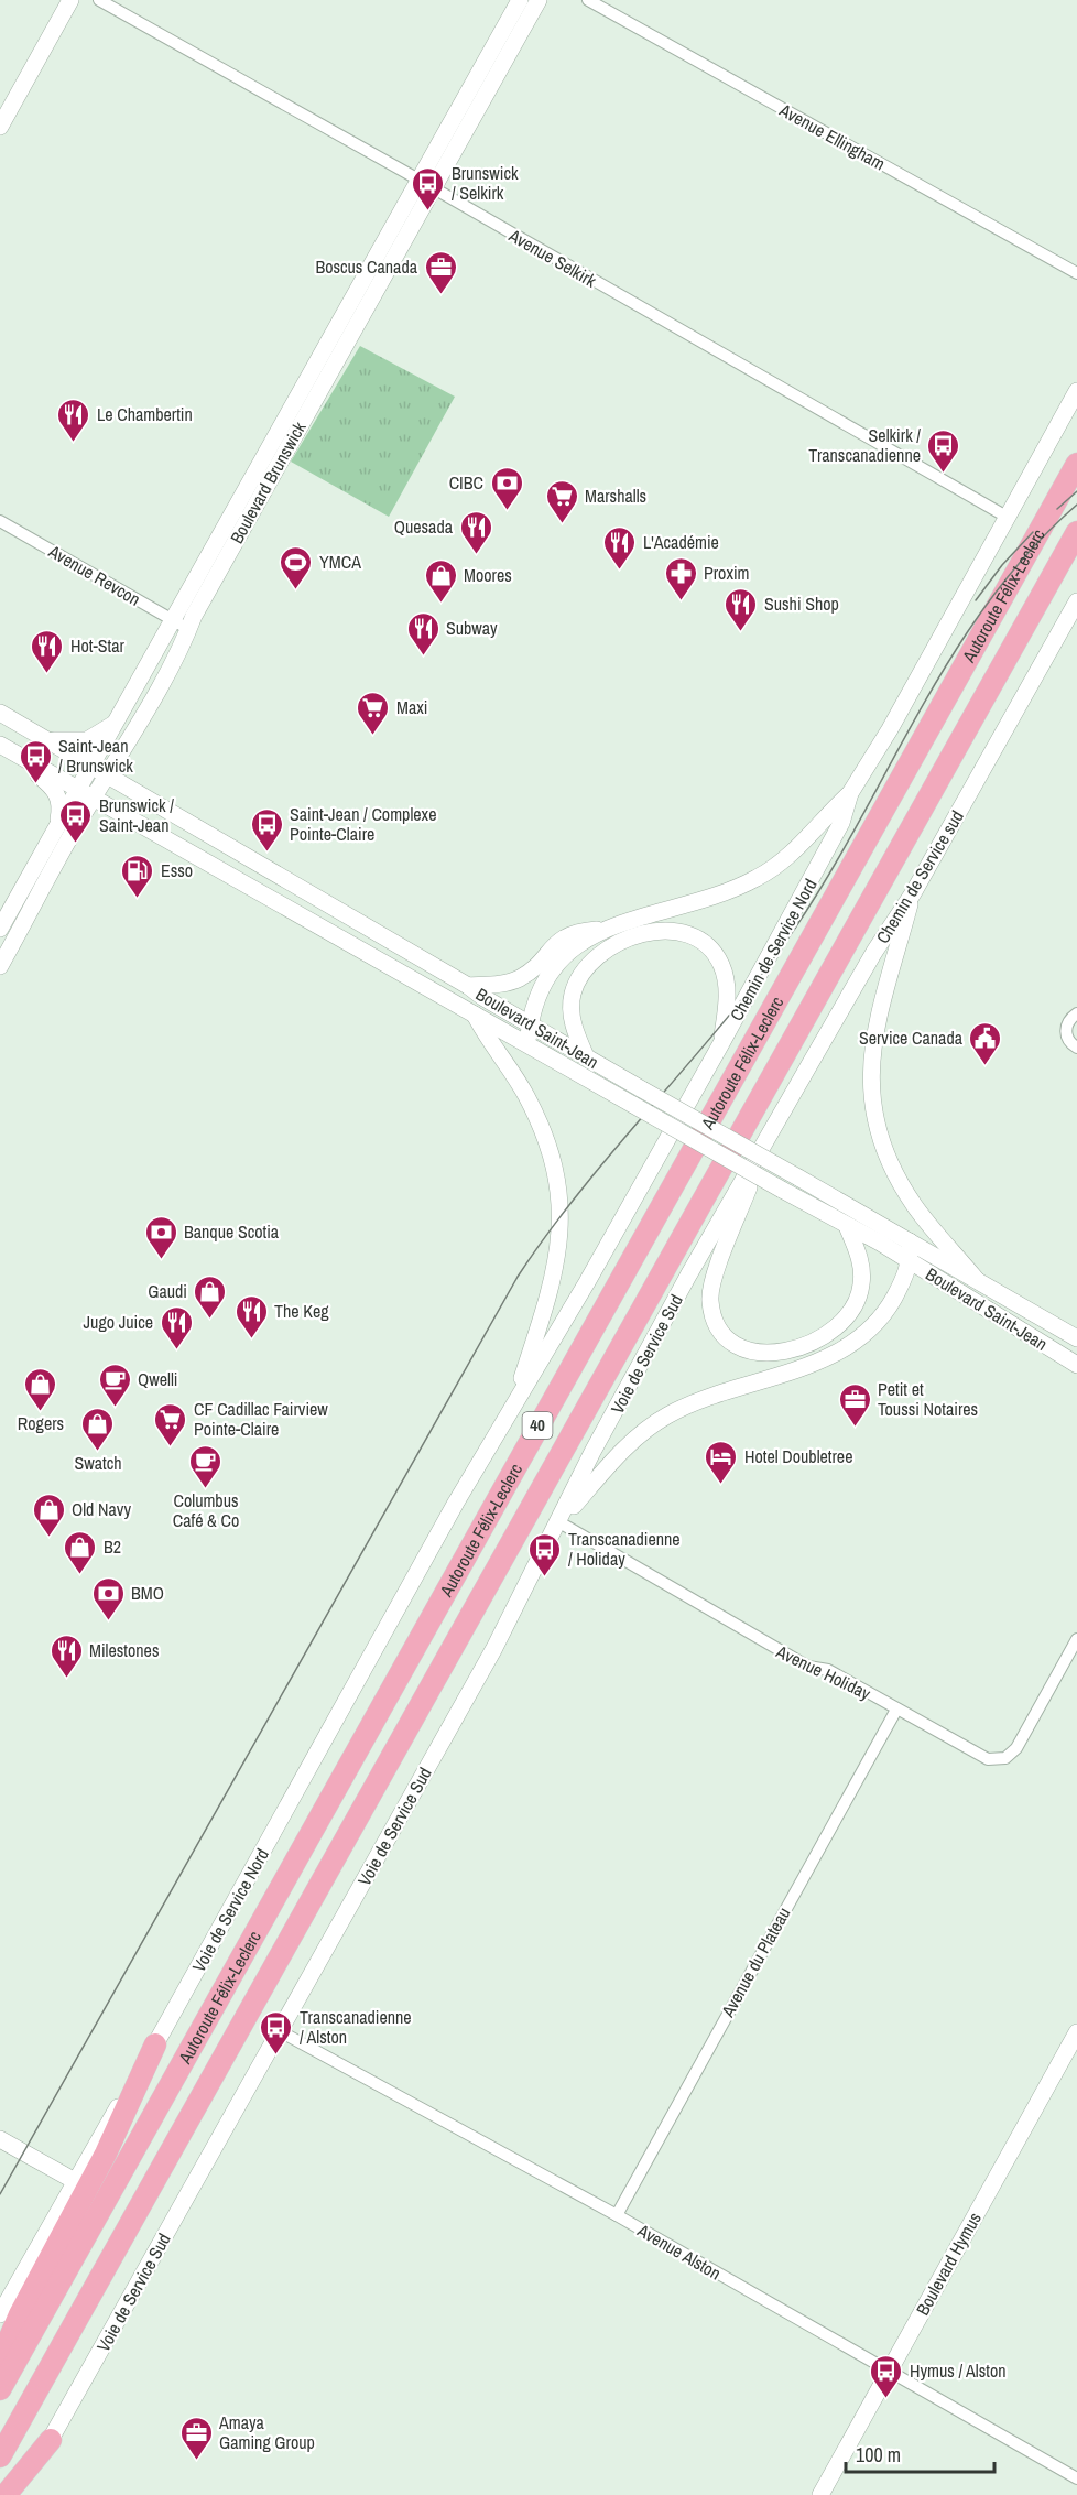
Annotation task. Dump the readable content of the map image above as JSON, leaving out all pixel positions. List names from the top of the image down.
{
  "streets": {
    "highway": ["Autoroute Félix-Leclerc", "40"],
    "main road": [
      "Boulevard Brunswick",
      "Chemin de Service sud",
      "Chemin de Service Nord",
      "Boulevard Saint-Jean",
      "Voie de Service Sud",
      "Voie de Service Nord",
      "Boulevard Hymus"
    ],
    "street": [
      "Avenue Ellingham",
      "Avenue Selkirk",
      "Avenue Revcon",
      "Avenue Holiday",
      "Avenue du Plateau",
      "Avenue Alston"
    ]
  },
  "crossings": [
    ["Avenue Selkirk", "Boulevard Brunswick"],
    ["Avenue Selkirk", "Chemin de Service Nord"],
    ["Boulevard Brunswick", "Avenue Revcon"],
    ["Boulevard Brunswick", "Boulevard Saint-Jean"],
    ["Chemin de Service sud", "Voie de Service Sud"],
    ["Chemin de Service Nord", "Voie de Service Nord"],
    ["Voie de Service Sud", "Avenue Holiday"],
    ["Voie de Service Sud", "Avenue Alston"],
    ["Avenue Holiday", "Avenue du Plateau"],
    ["Avenue du Plateau", "Avenue Alston"],
    ["Avenue Alston", "Boulevard Hymus"]
  ],
  "places": {
    "bus stop": [
      "Brunswick / Selkirk",
      "Selkirk / Transcanadienne",
      "Saint-Jean / Brunswick",
      "Brunswick / Saint-Jean",
      "Saint-Jean / Complexe Pointe-Claire",
      "Transcanadienne / Holiday",
      "Transcanadienne / Alston",
      "Hymus / Alston"
    ],
    "office": ["Boscus Canada", "Petit et Toussi Notaires", "Amaya Gaming Group"],
    "restaurant": [
      "Le Chambertin",
      "Quesada",
      "L'Académie",
      "Sushi Shop",
      "Subway",
      "Hot-Star",
      "The Keg",
      "Jugo Juice",
      "Milestones"
    ],
    "bank": ["CIBC", "Banque Scotia", "BMO"],
    "supermarket": ["Marshalls", "Maxi", "CF Cadillac Fairview Pointe-Claire"],
    "sports": ["YMCA"],
    "pharmacy": ["Proxim"],
    "shop": [
      "Moores",
      "Gaudi",
      "Rogers",
      "Swatch",
      "Old Navy",
      "B2"
    ],
    "fuel station": ["Esso"],
    "public building": ["Service Canada"],
    "cafe": ["Qwelli", "Columbus Café & Co"],
    "hotel": ["Hotel Doubletree"]
  },
  "scale_bar": "100 m"
}
